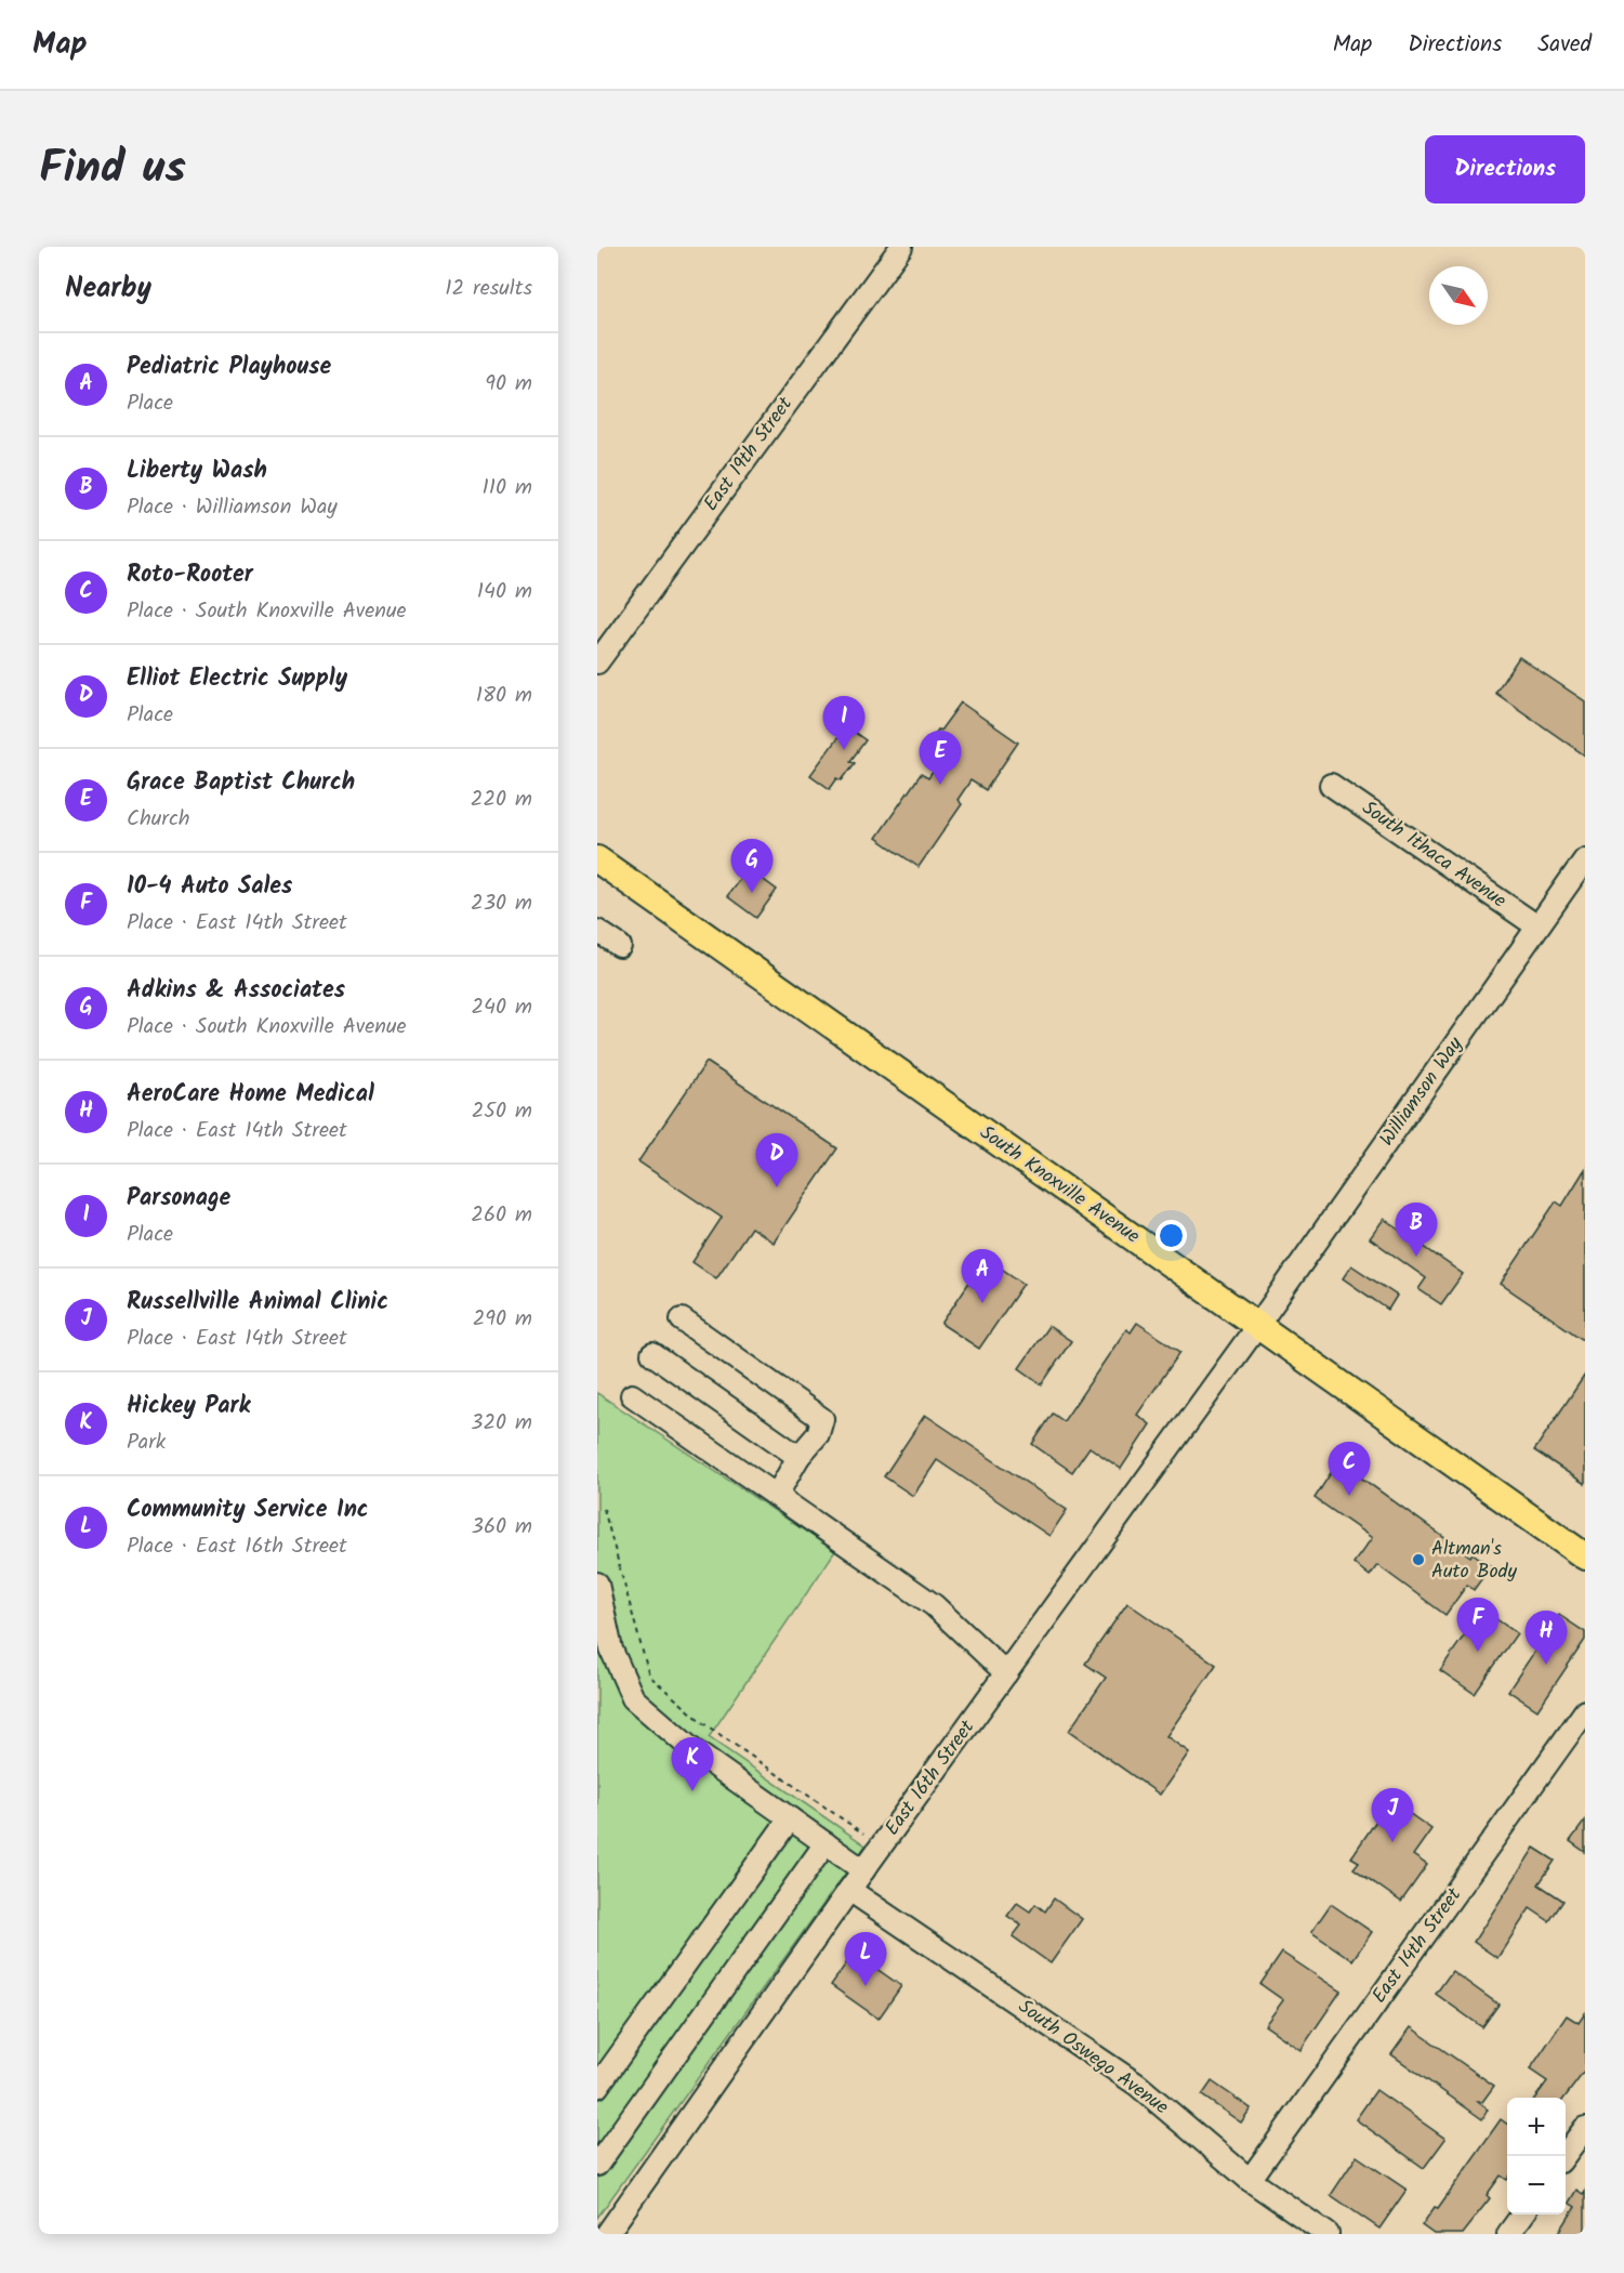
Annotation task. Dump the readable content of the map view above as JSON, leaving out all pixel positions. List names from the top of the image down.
{
  "streets": {
    "main road": ["South Knoxville Avenue"],
    "street": [
      "East 19th Street",
      "South Ithaca Avenue",
      "Williamson Way",
      "East 16th Street",
      "East 14th Street",
      "South Oswego Avenue"
    ]
  },
  "crossings": [
    ["South Ithaca Avenue", "Williamson Way"],
    ["Williamson Way", "South Knoxville Avenue"],
    ["Williamson Way", "East 16th Street"],
    ["South Knoxville Avenue", "East 16th Street"],
    ["East 16th Street", "South Oswego Avenue"],
    ["East 14th Street", "South Oswego Avenue"]
  ],
  "places": ["Altman's Auto Body"],
  "north": "bottom right",
  "page": {
    "header": "Map",
    "nav": ["Map", "Directions", "Saved"],
    "title": "Find us",
    "buttons": "Directions",
    "heading": ["Nearby", "12 results"],
    "list": [
      {
        "mark": "A",
        "name": "Pediatric Playhouse",
        "note": "Place",
        "value": "90 m"
      },
      {
        "mark": "B",
        "name": "Liberty Wash",
        "note": "Place · Williamson Way",
        "value": "110 m"
      },
      {
        "mark": "C",
        "name": "Roto-Rooter",
        "note": "Place · South Knoxville Avenue",
        "value": "140 m"
      },
      {
        "mark": "D",
        "name": "Elliot Electric Supply",
        "note": "Place",
        "value": "180 m"
      },
      {
        "mark": "E",
        "name": "Grace Baptist Church",
        "note": "Church",
        "value": "220 m"
      },
      {
        "mark": "F",
        "name": "10-4 Auto Sales",
        "note": "Place · East 14th Street",
        "value": "230 m"
      },
      {
        "mark": "G",
        "name": "Adkins & Associates",
        "note": "Place · South Knoxville Avenue",
        "value": "240 m"
      },
      {
        "mark": "H",
        "name": "AeroCare Home Medical",
        "note": "Place · East 14th Street",
        "value": "250 m"
      },
      {
        "mark": "I",
        "name": "Parsonage",
        "note": "Place",
        "value": "260 m"
      },
      {
        "mark": "J",
        "name": "Russellville Animal Clinic",
        "note": "Place · East 14th Street",
        "value": "290 m"
      },
      {
        "mark": "K",
        "name": "Hickey Park",
        "note": "Park",
        "value": "320 m"
      },
      {
        "mark": "L",
        "name": "Community Service Inc",
        "note": "Place · East 16th Street",
        "value": "360 m"
      }
    ],
    "pins": [
      "I",
      "E",
      "G",
      "D",
      "B",
      "A",
      "C",
      "F",
      "H",
      "K",
      "J",
      "L"
    ],
    "map_buttons": ["+", "−"]
  }
}
